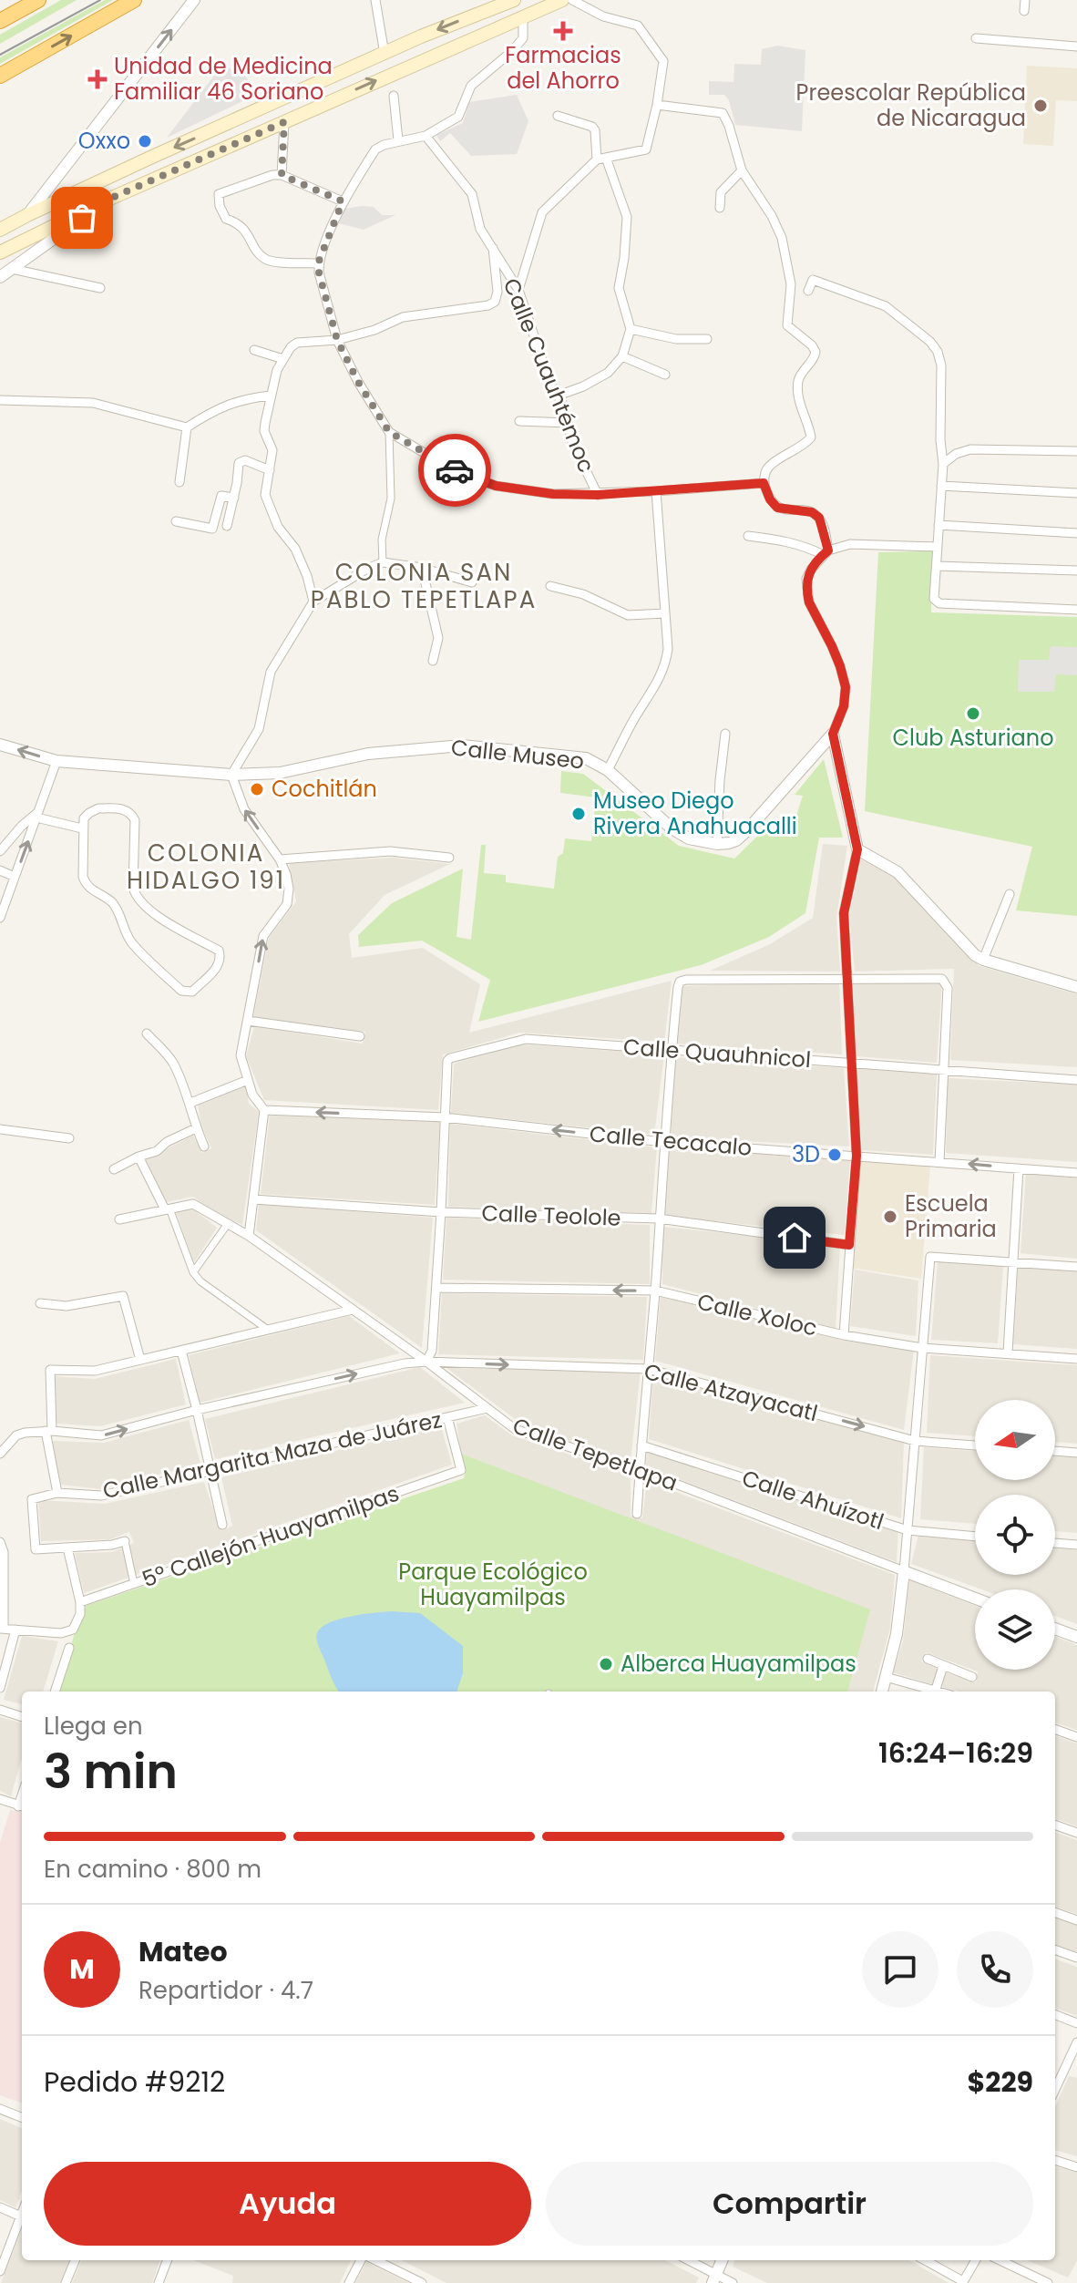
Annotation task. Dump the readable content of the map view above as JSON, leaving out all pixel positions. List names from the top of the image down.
{
  "streets": {
    "street": [
      "Calle Cuauhtémoc",
      "Calle Museo",
      "Calle Quauhnicol",
      "Calle Tecacalo",
      "Calle Teolole",
      "Calle Xoloc",
      "Calle Atzayacatl",
      "Calle Tepetlapa",
      "Calle Margarita Maza de Juárez",
      "Calle Ahuízotl",
      "5º Callejón Huayamilpas"
    ]
  },
  "crossings": [
    ["Calle Quauhnicol", "Calle Tecacalo"],
    ["Calle Atzayacatl", "Calle Tepetlapa"],
    ["Calle Tepetlapa", "Calle Margarita Maza de Juárez"],
    ["Calle Margarita Maza de Juárez", "5º Callejón Huayamilpas"]
  ],
  "one_way": ["Calle Tecacalo", "Calle Atzayacatl"],
  "districts": ["COLONIA SAN PABLO TEPETLAPA", "COLONIA HIDALGO 191"],
  "parks": ["Parque Ecológico Huayamilpas"],
  "places": {
    "health": ["Farmacias del Ahorro", "Unidad de Medicina Familiar 46 Soriano"],
    "other": [
      "Preescolar República de Nicaragua",
      "Oxxo",
      "Club Asturiano",
      "Cochitlán",
      "Museo Diego Rivera Anahuacalli",
      "3D",
      "Escuela Primaria",
      "Alberca Huayamilpas"
    ]
  },
  "north": "left",
  "page": {
    "heading": ["3 min", "Llega en", "16:24–16:29"],
    "panel": [
      "Mateo",
      "Repartidor · 4.7",
      "Pedido #9212",
      "$229"
    ],
    "bar": "En camino · 800 m",
    "round": "M",
    "buttons": ["Ayuda", "Compartir"]
  }
}
